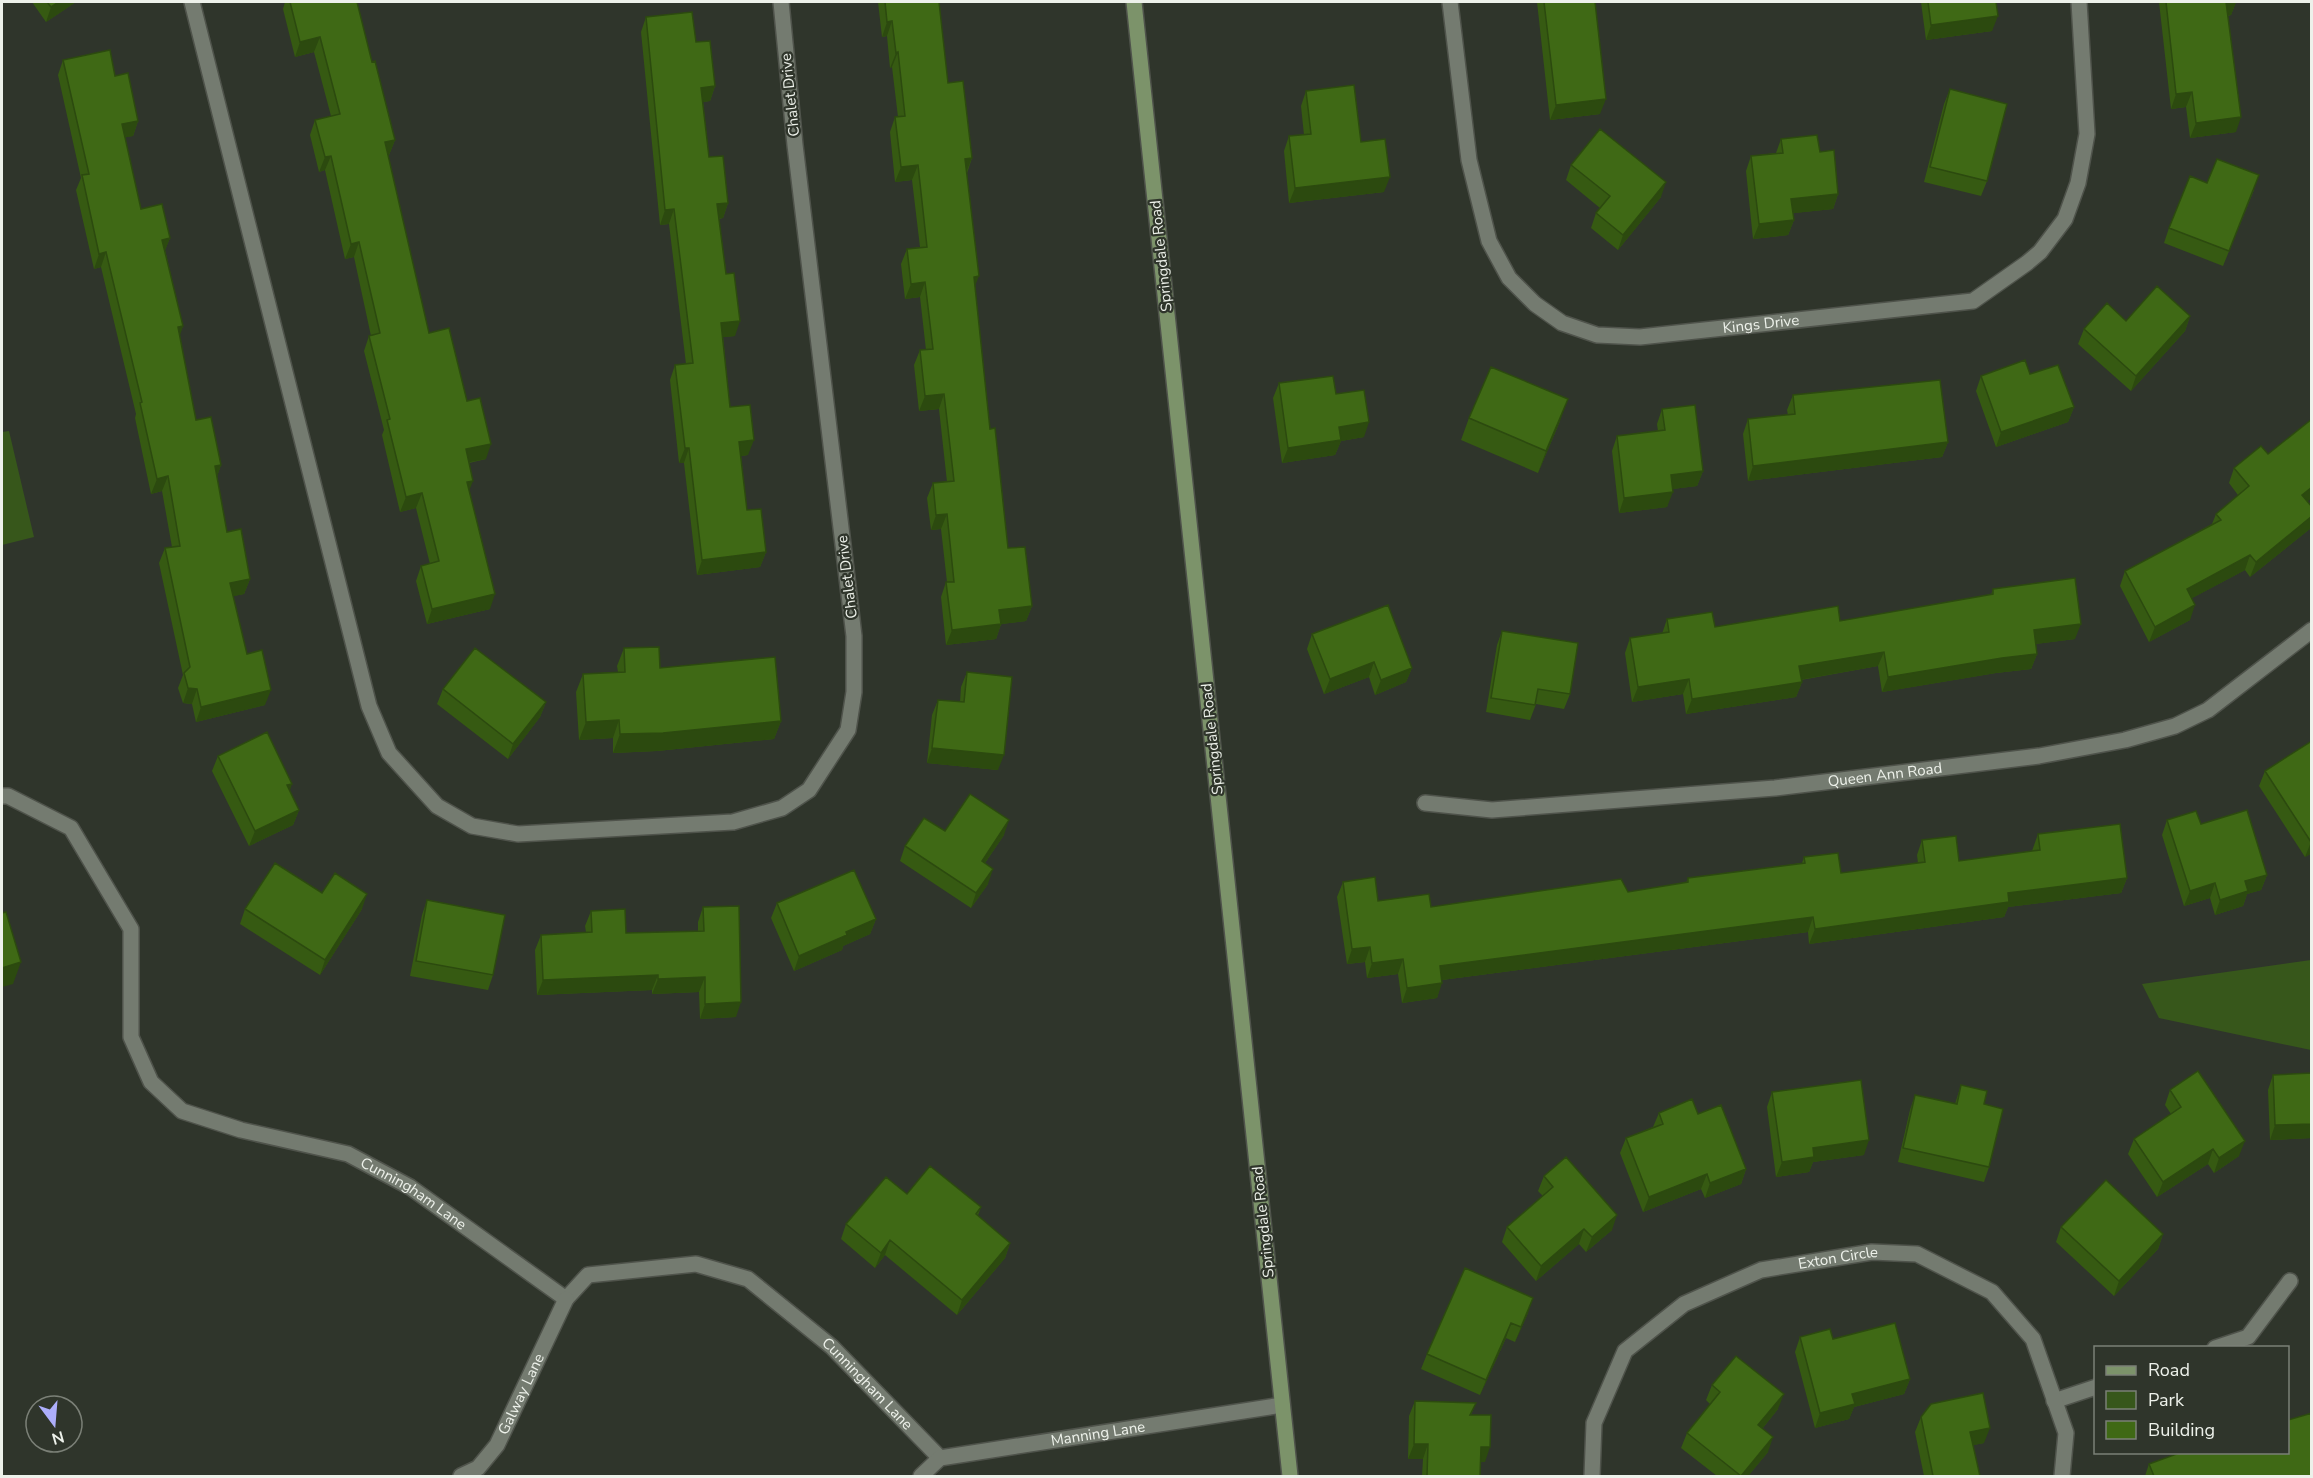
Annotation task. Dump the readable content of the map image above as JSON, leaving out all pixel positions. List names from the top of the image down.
{
  "streets": {
    "main road": ["Springdale Road"],
    "street": [
      "Chalet Drive",
      "Kings Drive",
      "Queen Ann Road",
      "Cunningham Lane",
      "Exton Circle",
      "Galway Lane",
      "Manning Lane"
    ]
  },
  "crossings": [
    ["Springdale Road", "Manning Lane"],
    ["Cunningham Lane", "Galway Lane"],
    ["Cunningham Lane", "Manning Lane"]
  ],
  "legend": ["Road", "Park", "Building"],
  "north": "bottom"
}
